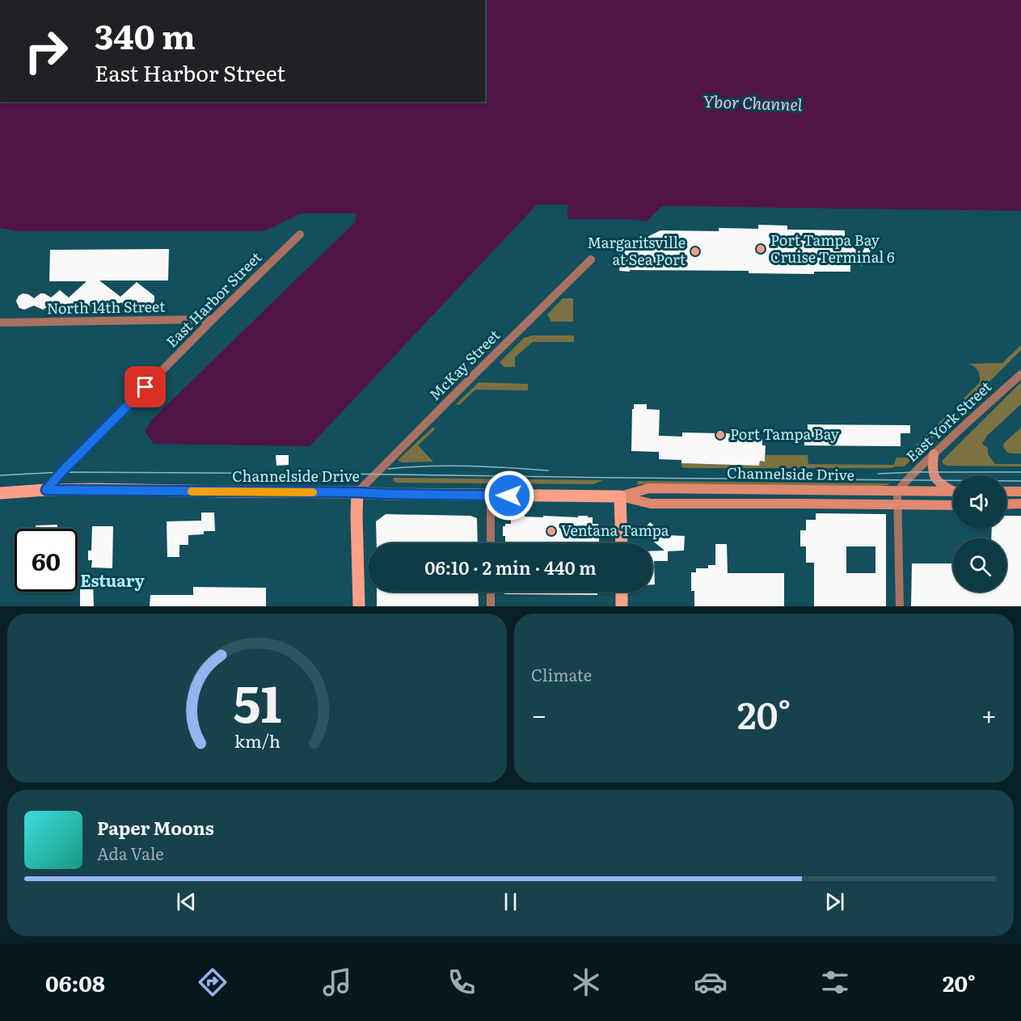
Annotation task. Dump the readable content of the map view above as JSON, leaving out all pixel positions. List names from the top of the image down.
{
  "streets": {
    "main road": ["Channelside Drive"],
    "street": [
      "East Harbor Street",
      "North 14th Street",
      "McKay Street",
      "East York Street"
    ]
  },
  "crossings": [
    ["East Harbor Street", "North 14th Street"],
    ["East Harbor Street", "Channelside Drive"],
    ["McKay Street", "Channelside Drive"],
    ["East York Street", "Channelside Drive"]
  ],
  "districts": ["Estuary"],
  "water": ["Ybor Channel"],
  "places": [
    "Port Tampa Bay Cruise Terminal 6",
    "Margaritsville at Sea Port",
    "Port Tampa Bay",
    "Ventana Tampa"
  ],
  "page": {
    "turn": ["340 m", "East Harbor Street"],
    "limit": "60",
    "trip": "06:10 · 2 min · 440 m",
    "tile": "Climate",
    "heat": ["−", "20°", "+"],
    "song": ["Paper Moons", "Ada Vale"],
    "tabs": ["06:08", "20°"],
    "gauge": ["51", "km/h"]
  }
}
